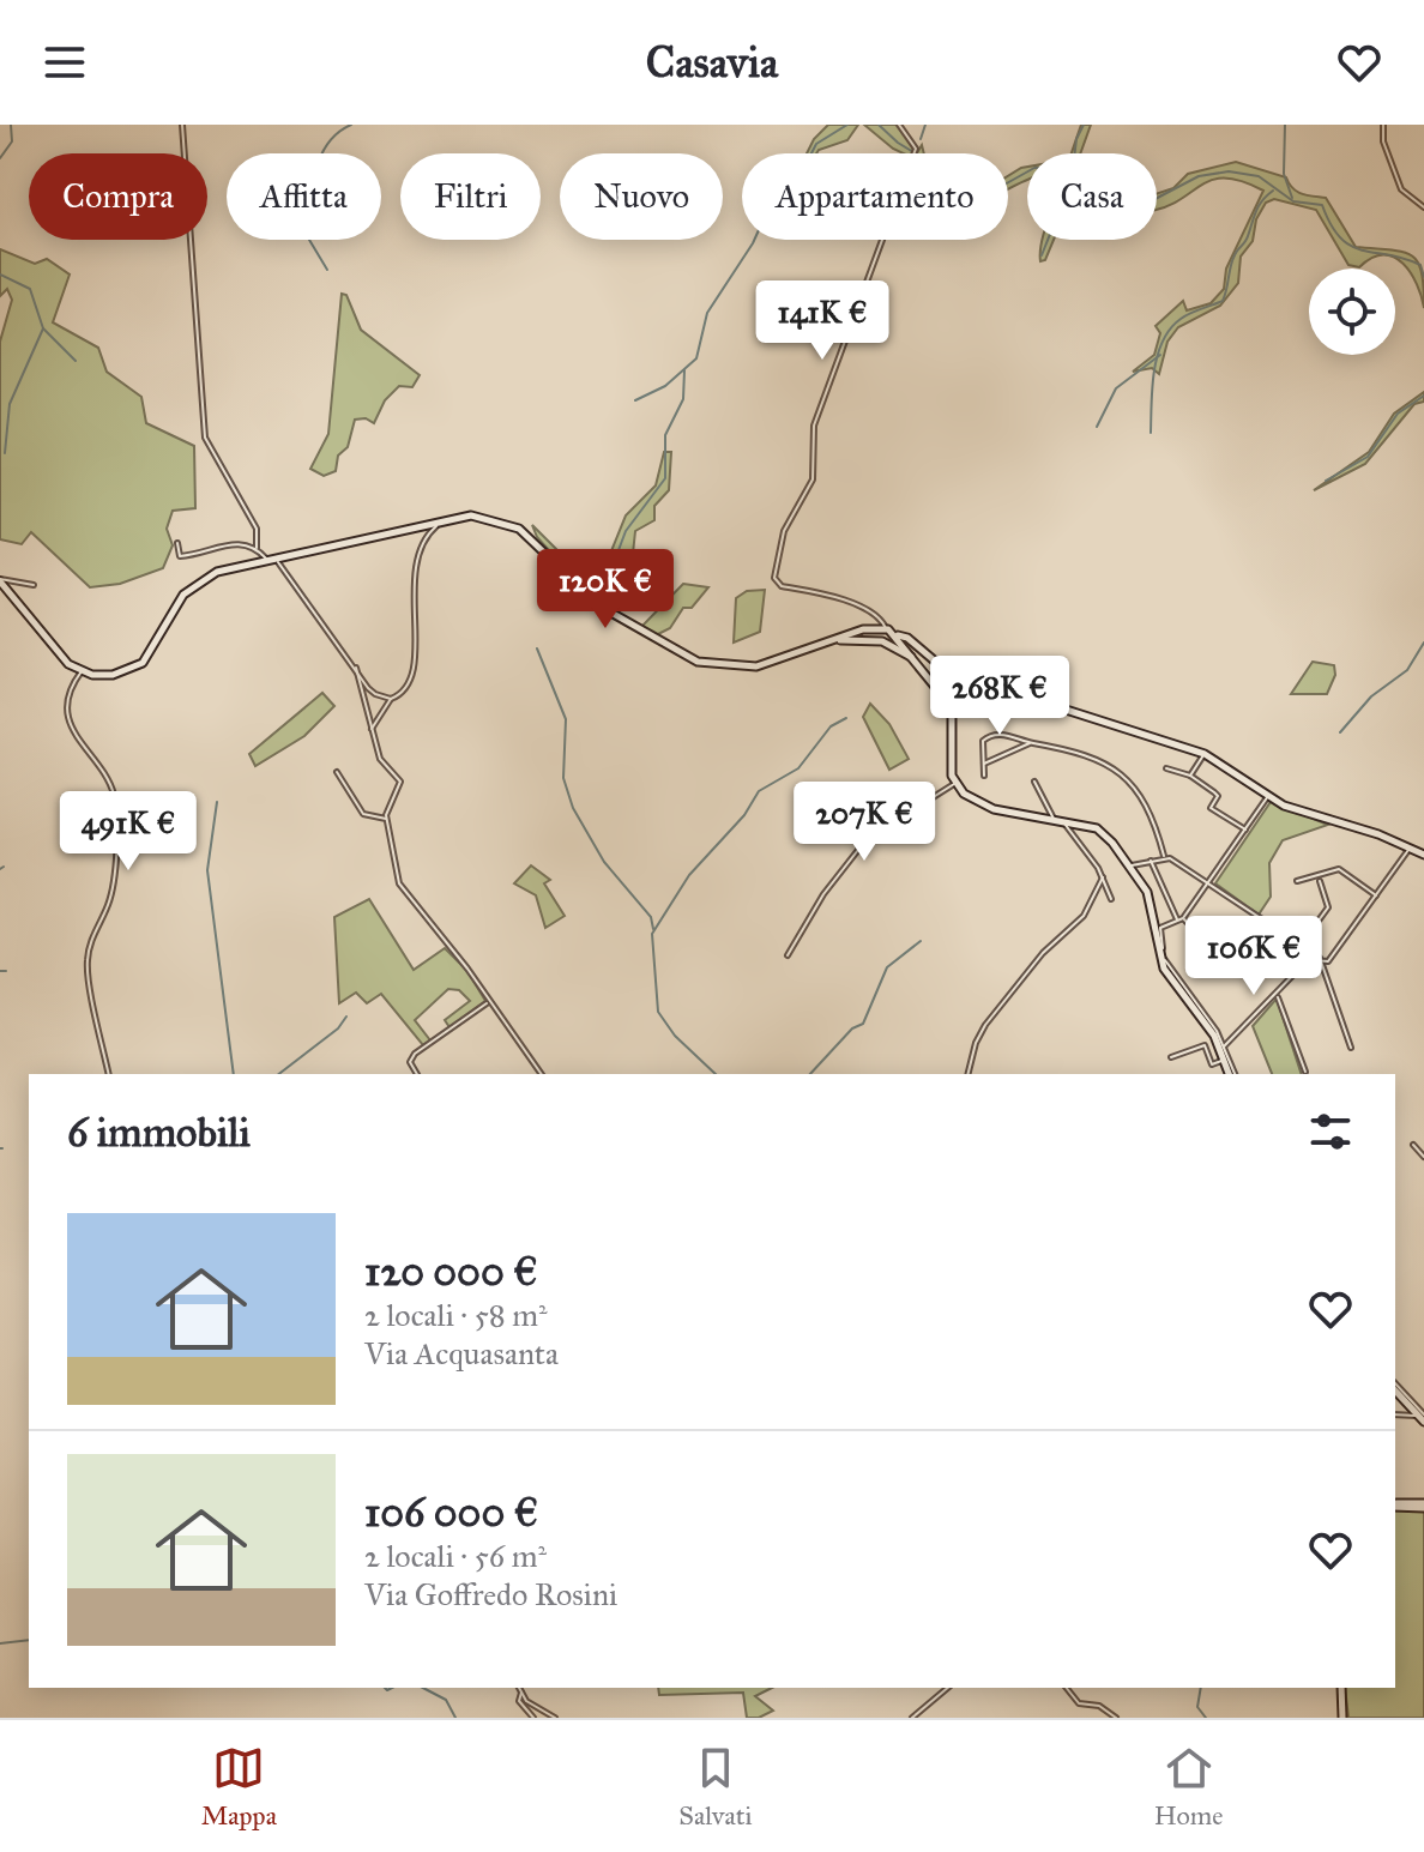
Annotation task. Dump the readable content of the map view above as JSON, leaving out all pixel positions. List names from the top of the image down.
{
  "page": {
    "header": "Casavia",
    "chip": [
      "Compra",
      "Affitta",
      "Filtri",
      "Nuovo",
      "Appartamento",
      "Casa"
    ],
    "price": [
      "141K €",
      "120K €",
      "268K €",
      "207K €",
      "491K €",
      "106K €"
    ],
    "heading": "6 immobili",
    "list": [
      {
        "name": "120 000 €",
        "note": "2 locali · 58 m² · Via Acquasanta"
      },
      {
        "name": "106 000 €",
        "note": "2 locali · 56 m² · Via Goffredo Rosini"
      }
    ],
    "tabs": ["Mappa", "Salvati", "Home"]
  }
}
